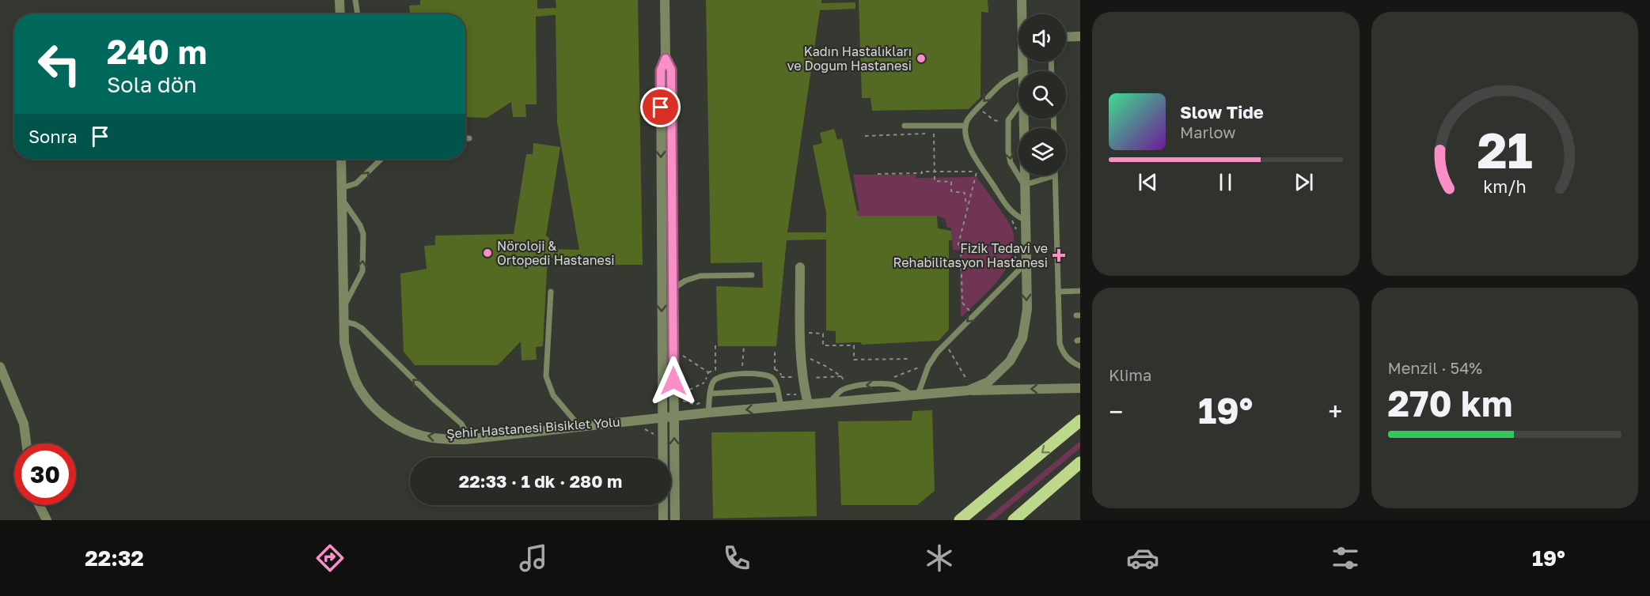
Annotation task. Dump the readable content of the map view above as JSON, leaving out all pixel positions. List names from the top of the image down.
{
  "places": {
    "other": ["Kadın Hastalıkları ve Doğum Hastanesi", "Nöroloji & Ortopedi Hastanesi"],
    "health": ["Fizik Tedavi ve Rehabilitasyon Hastanesi"]
  },
  "page": {
    "turn": ["240 m", "Sola dön"],
    "song": ["Slow Tide", "Marlow"],
    "then": "Sonra",
    "tile": [
      "Klima",
      ["Menzil · 54%", "270 km"]
    ],
    "heat": ["−", "19°", "+"],
    "limit": "30",
    "trip": "22:33 · 1 dk · 280 m",
    "tabs": ["22:32", "19°"],
    "gauge": ["21", "km/h"]
  }
}
